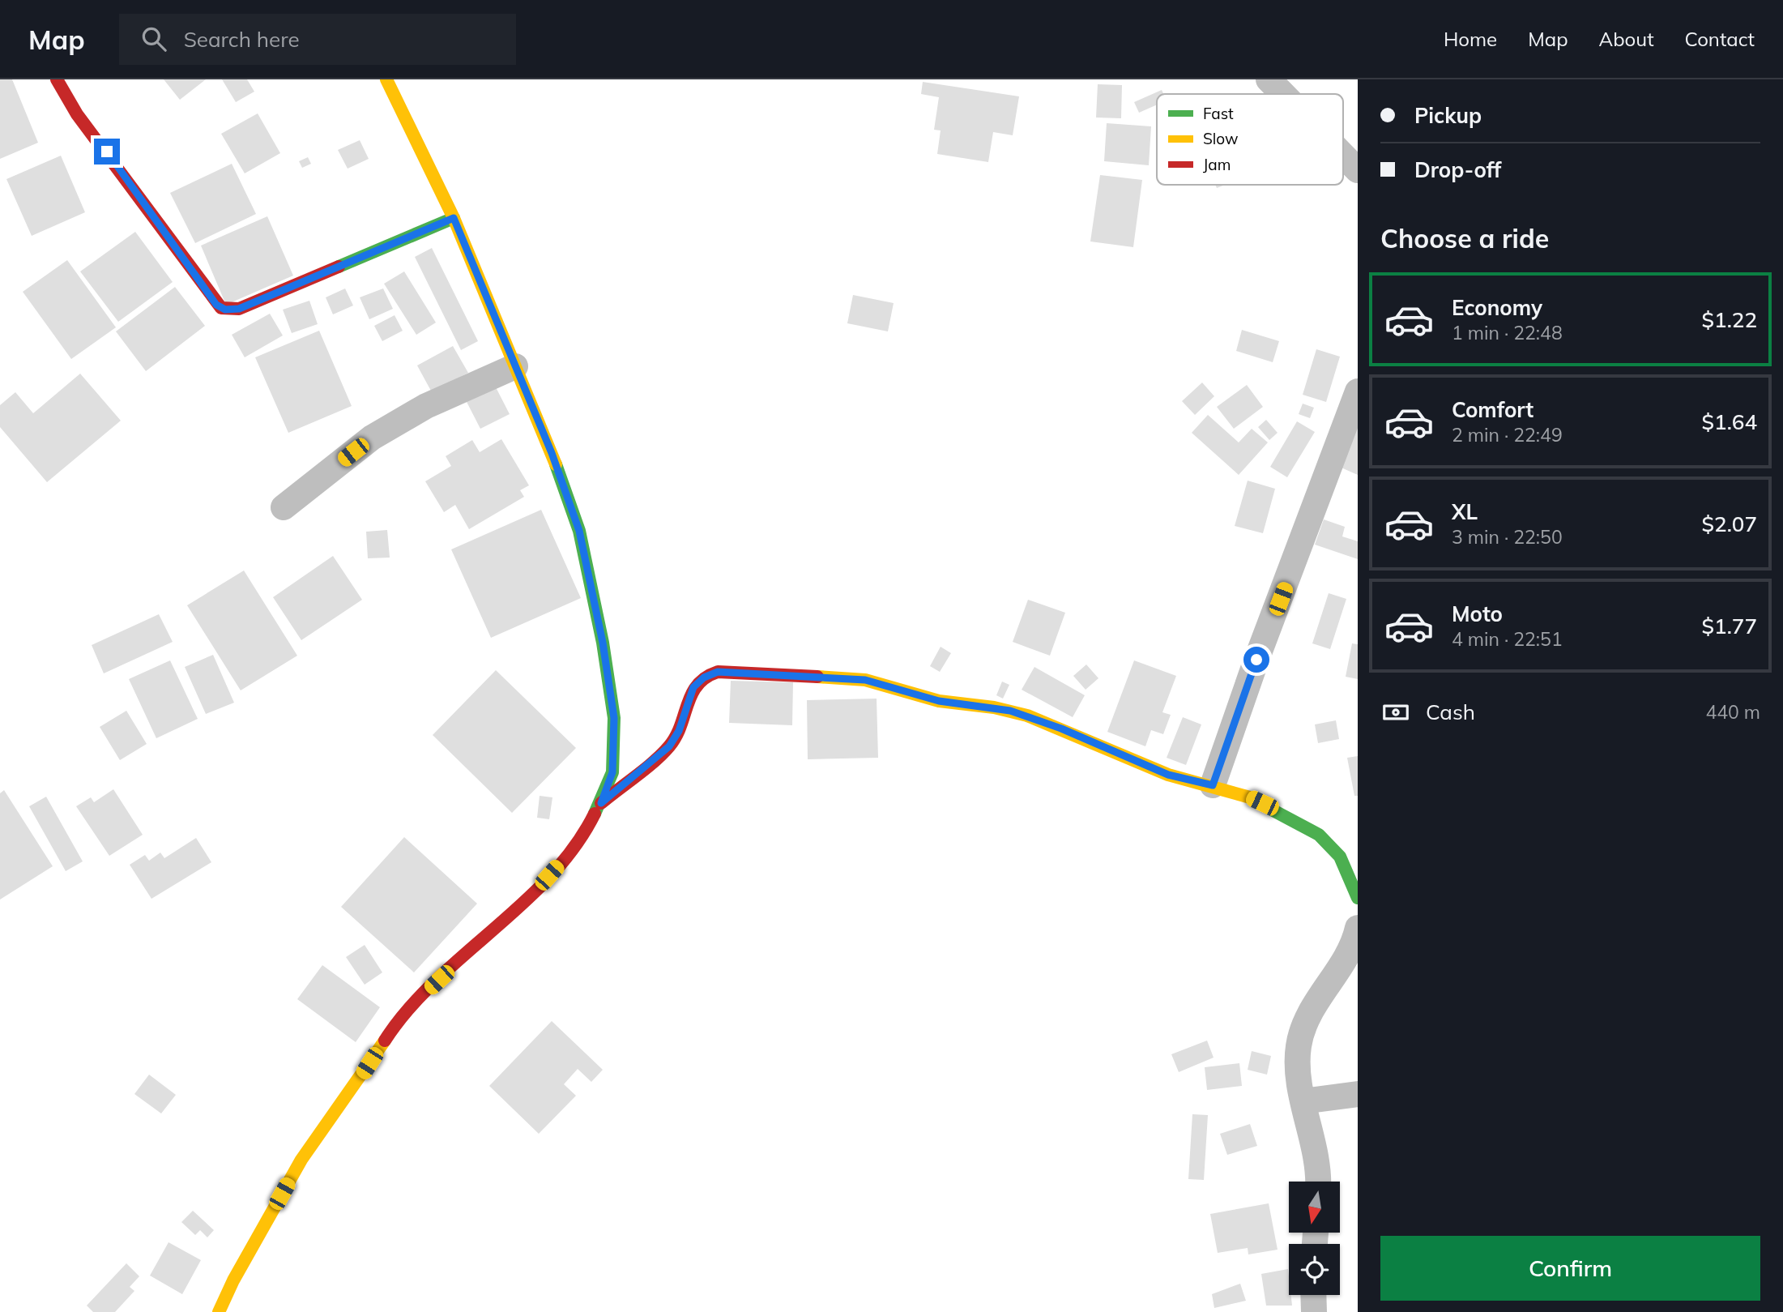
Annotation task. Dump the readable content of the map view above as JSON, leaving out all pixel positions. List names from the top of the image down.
{
  "legend": ["Fast", "Slow", "Jam"],
  "north": "bottom",
  "page": {
    "header": "Map",
    "search": "Search here",
    "nav": [
      "Home",
      "Map",
      "About",
      "Contact"
    ],
    "banner": ["Pickup", "Drop-off"],
    "heading": "Choose a ride",
    "list": [
      {
        "name": "Economy",
        "note": "1 min · 22:48",
        "value": "$1.22"
      },
      {
        "name": "Comfort",
        "note": "2 min · 22:49",
        "value": "$1.64"
      },
      {
        "name": "XL",
        "note": "3 min · 22:50",
        "value": "$2.07"
      },
      {
        "name": "Moto",
        "note": "4 min · 22:51",
        "value": "$1.77"
      }
    ],
    "pay": ["Cash", "440 m"],
    "buttons": "Confirm"
  }
}
